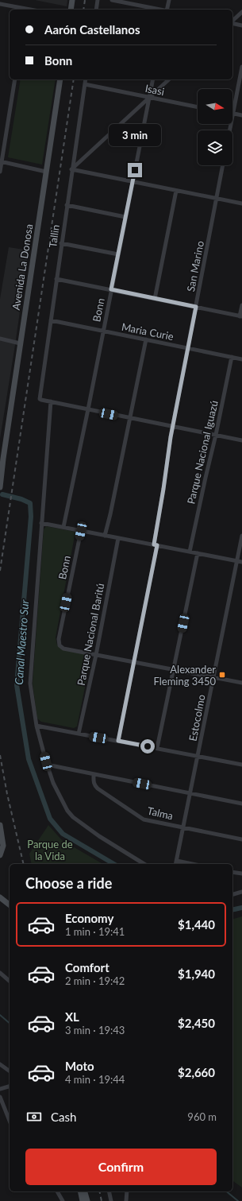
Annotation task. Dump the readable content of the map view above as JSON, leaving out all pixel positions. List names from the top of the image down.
{
  "streets": {
    "main road": ["Avenida La Donosa"],
    "street": [
      "Isasi",
      "Tallin",
      "San Marino",
      "Bonn",
      "Maria Curie",
      "Parque Nacional Iguazú",
      "Parque Nacional Baritú",
      "Estocolmo",
      "Talma"
    ]
  },
  "crossings": [
    ["Isasi", "Tallin"],
    ["Isasi", "Bonn"],
    ["Tallin", "Maria Curie"],
    ["San Marino", "Maria Curie"],
    ["Bonn", "Maria Curie"],
    ["Bonn", "Parque Nacional Baritú"],
    ["Maria Curie", "Parque Nacional Iguazú"],
    ["Estocolmo", "Talma"]
  ],
  "water": ["Canal Maestro Sur"],
  "parks": ["Parque de la Vida"],
  "places": {
    "transit": ["Alexander Fleming 3450"]
  },
  "north": "right",
  "page": {
    "banner": ["Aarón Castellanos", "Bonn"],
    "bubble": "3 min",
    "heading": "Choose a ride",
    "list": [
      {
        "name": "Economy",
        "note": "1 min · 19:41",
        "value": "$1,440"
      },
      {
        "name": "Comfort",
        "note": "2 min · 19:42",
        "value": "$1,940"
      },
      {
        "name": "XL",
        "note": "3 min · 19:43",
        "value": "$2,450"
      },
      {
        "name": "Moto",
        "note": "4 min · 19:44",
        "value": "$2,660"
      }
    ],
    "pay": ["Cash", "960 m"],
    "buttons": "Confirm"
  }
}
